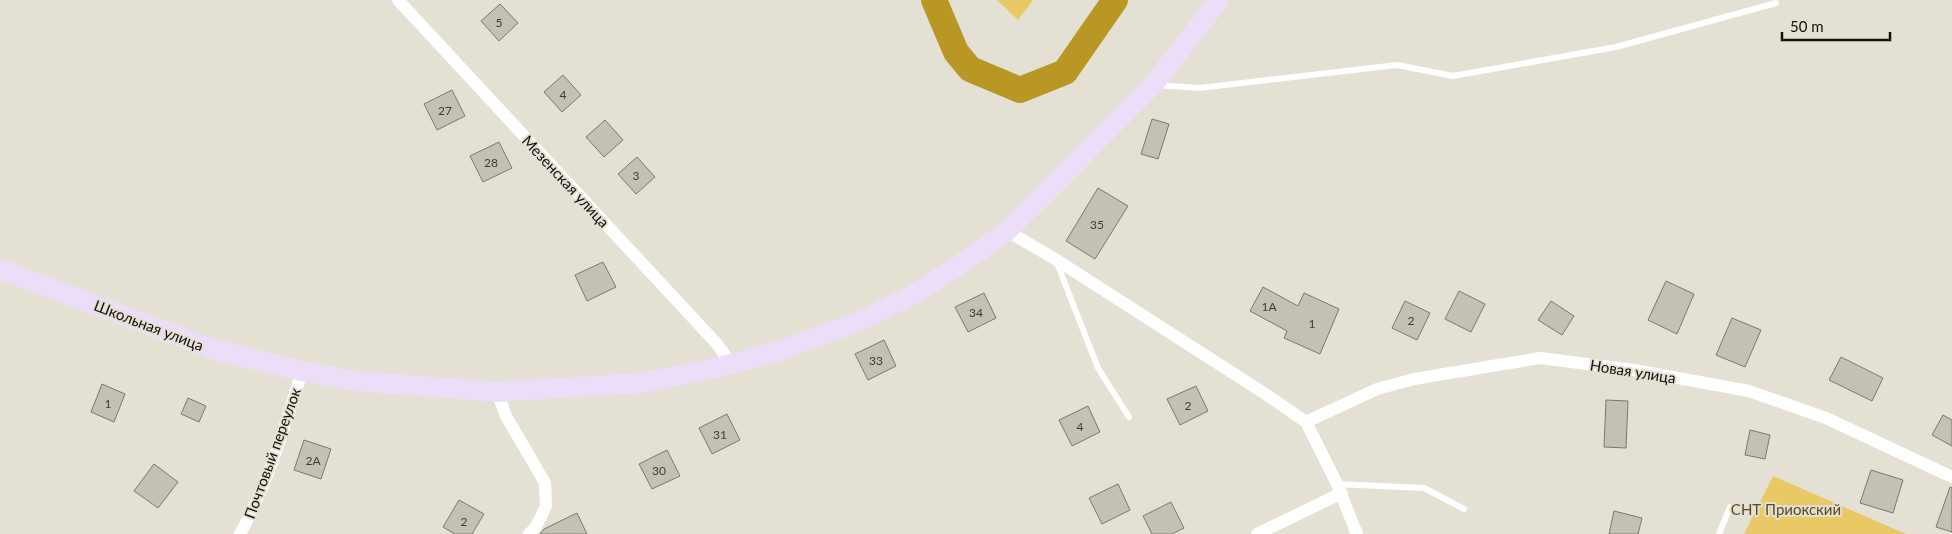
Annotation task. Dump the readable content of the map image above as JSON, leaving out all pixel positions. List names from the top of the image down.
{
  "streets": {
    "main road": ["Школьная улица"],
    "street": ["Мезенская улица", "Новая улица", "Почтовый переулок"]
  },
  "crossings": [
    ["Мезенская улица", "Школьная улица"],
    ["Школьная улица", "Почтовый переулок"]
  ],
  "parks": ["СНТ Приокский"],
  "house_numbers": [
    "5",
    "4",
    "27",
    "28",
    "3",
    "35",
    "1А",
    "34",
    "2",
    "1",
    "33",
    "1",
    "2",
    "4",
    "31",
    "2А",
    "30",
    "2"
  ],
  "scale_bar": "50 m"
}
